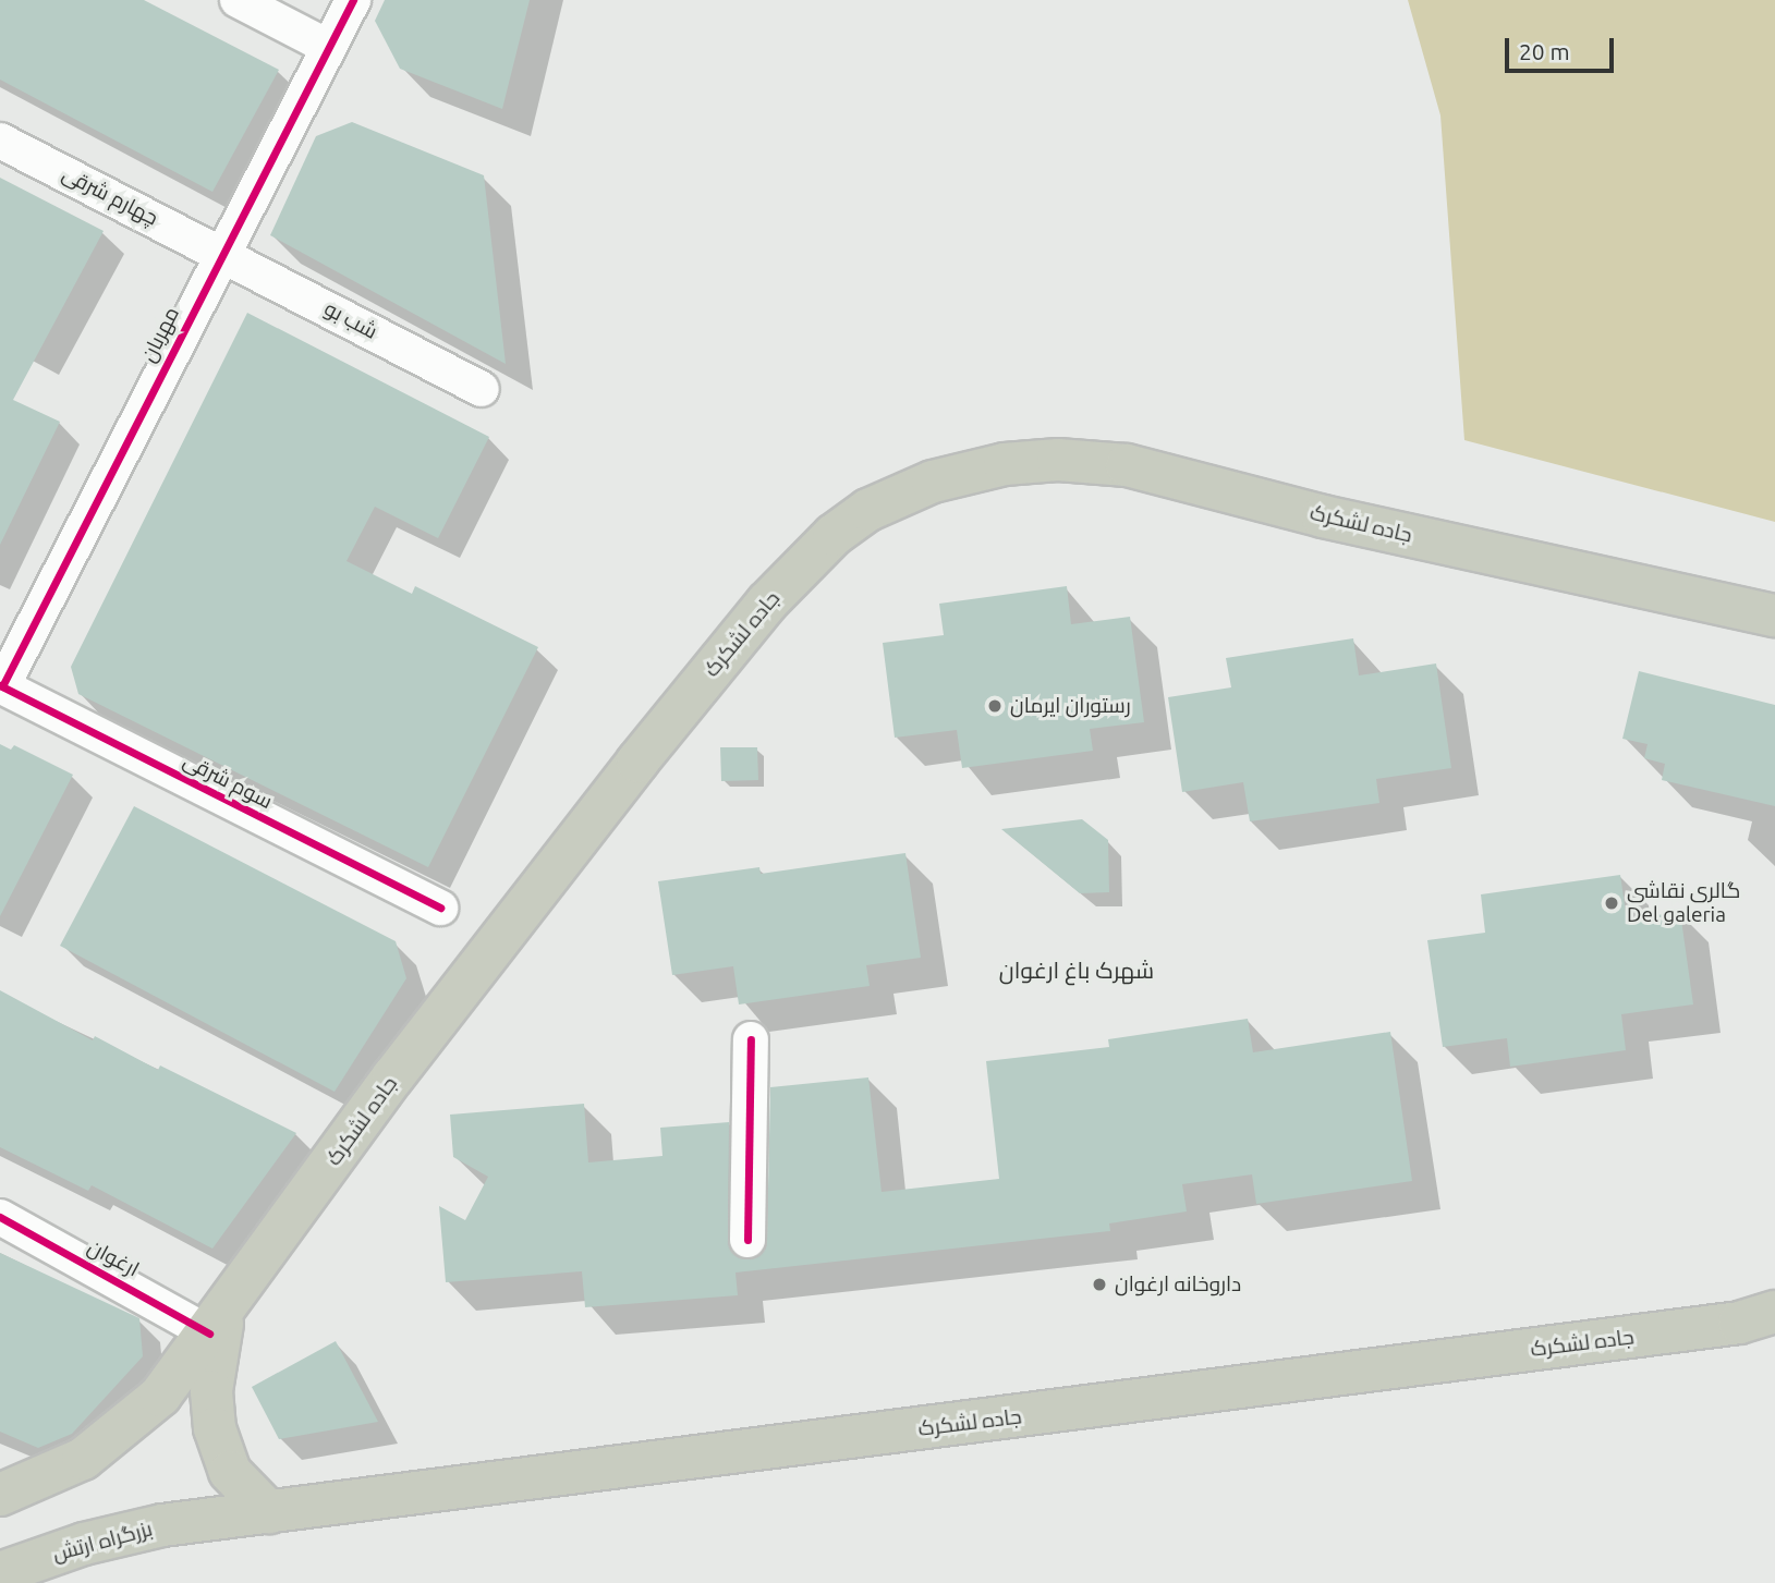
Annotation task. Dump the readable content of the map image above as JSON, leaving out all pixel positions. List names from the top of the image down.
{
  "streets": {
    "highway": ["جاده لشکرک", "بزرگراه ارتش"],
    "street": [
      "چهارم شرقی",
      "شب بو",
      "مهربان",
      "سوم شرقی",
      "ارغوان"
    ]
  },
  "crossings": [
    ["چهارم شرقی", "شب بو"],
    ["چهارم شرقی", "مهربان"],
    ["شب بو", "مهربان"],
    ["مهربان", "سوم شرقی"],
    ["جاده لشکرک", "ارغوان"],
    ["جاده لشکرک", "بزرگراه ارتش"]
  ],
  "districts": ["شهرک باغ ارغوان"],
  "places": ["رستوران ايرمان", "گالرى نقاشى Del galeria", "داروخانه ارغوان"],
  "scale_bar": "20 m"
}
